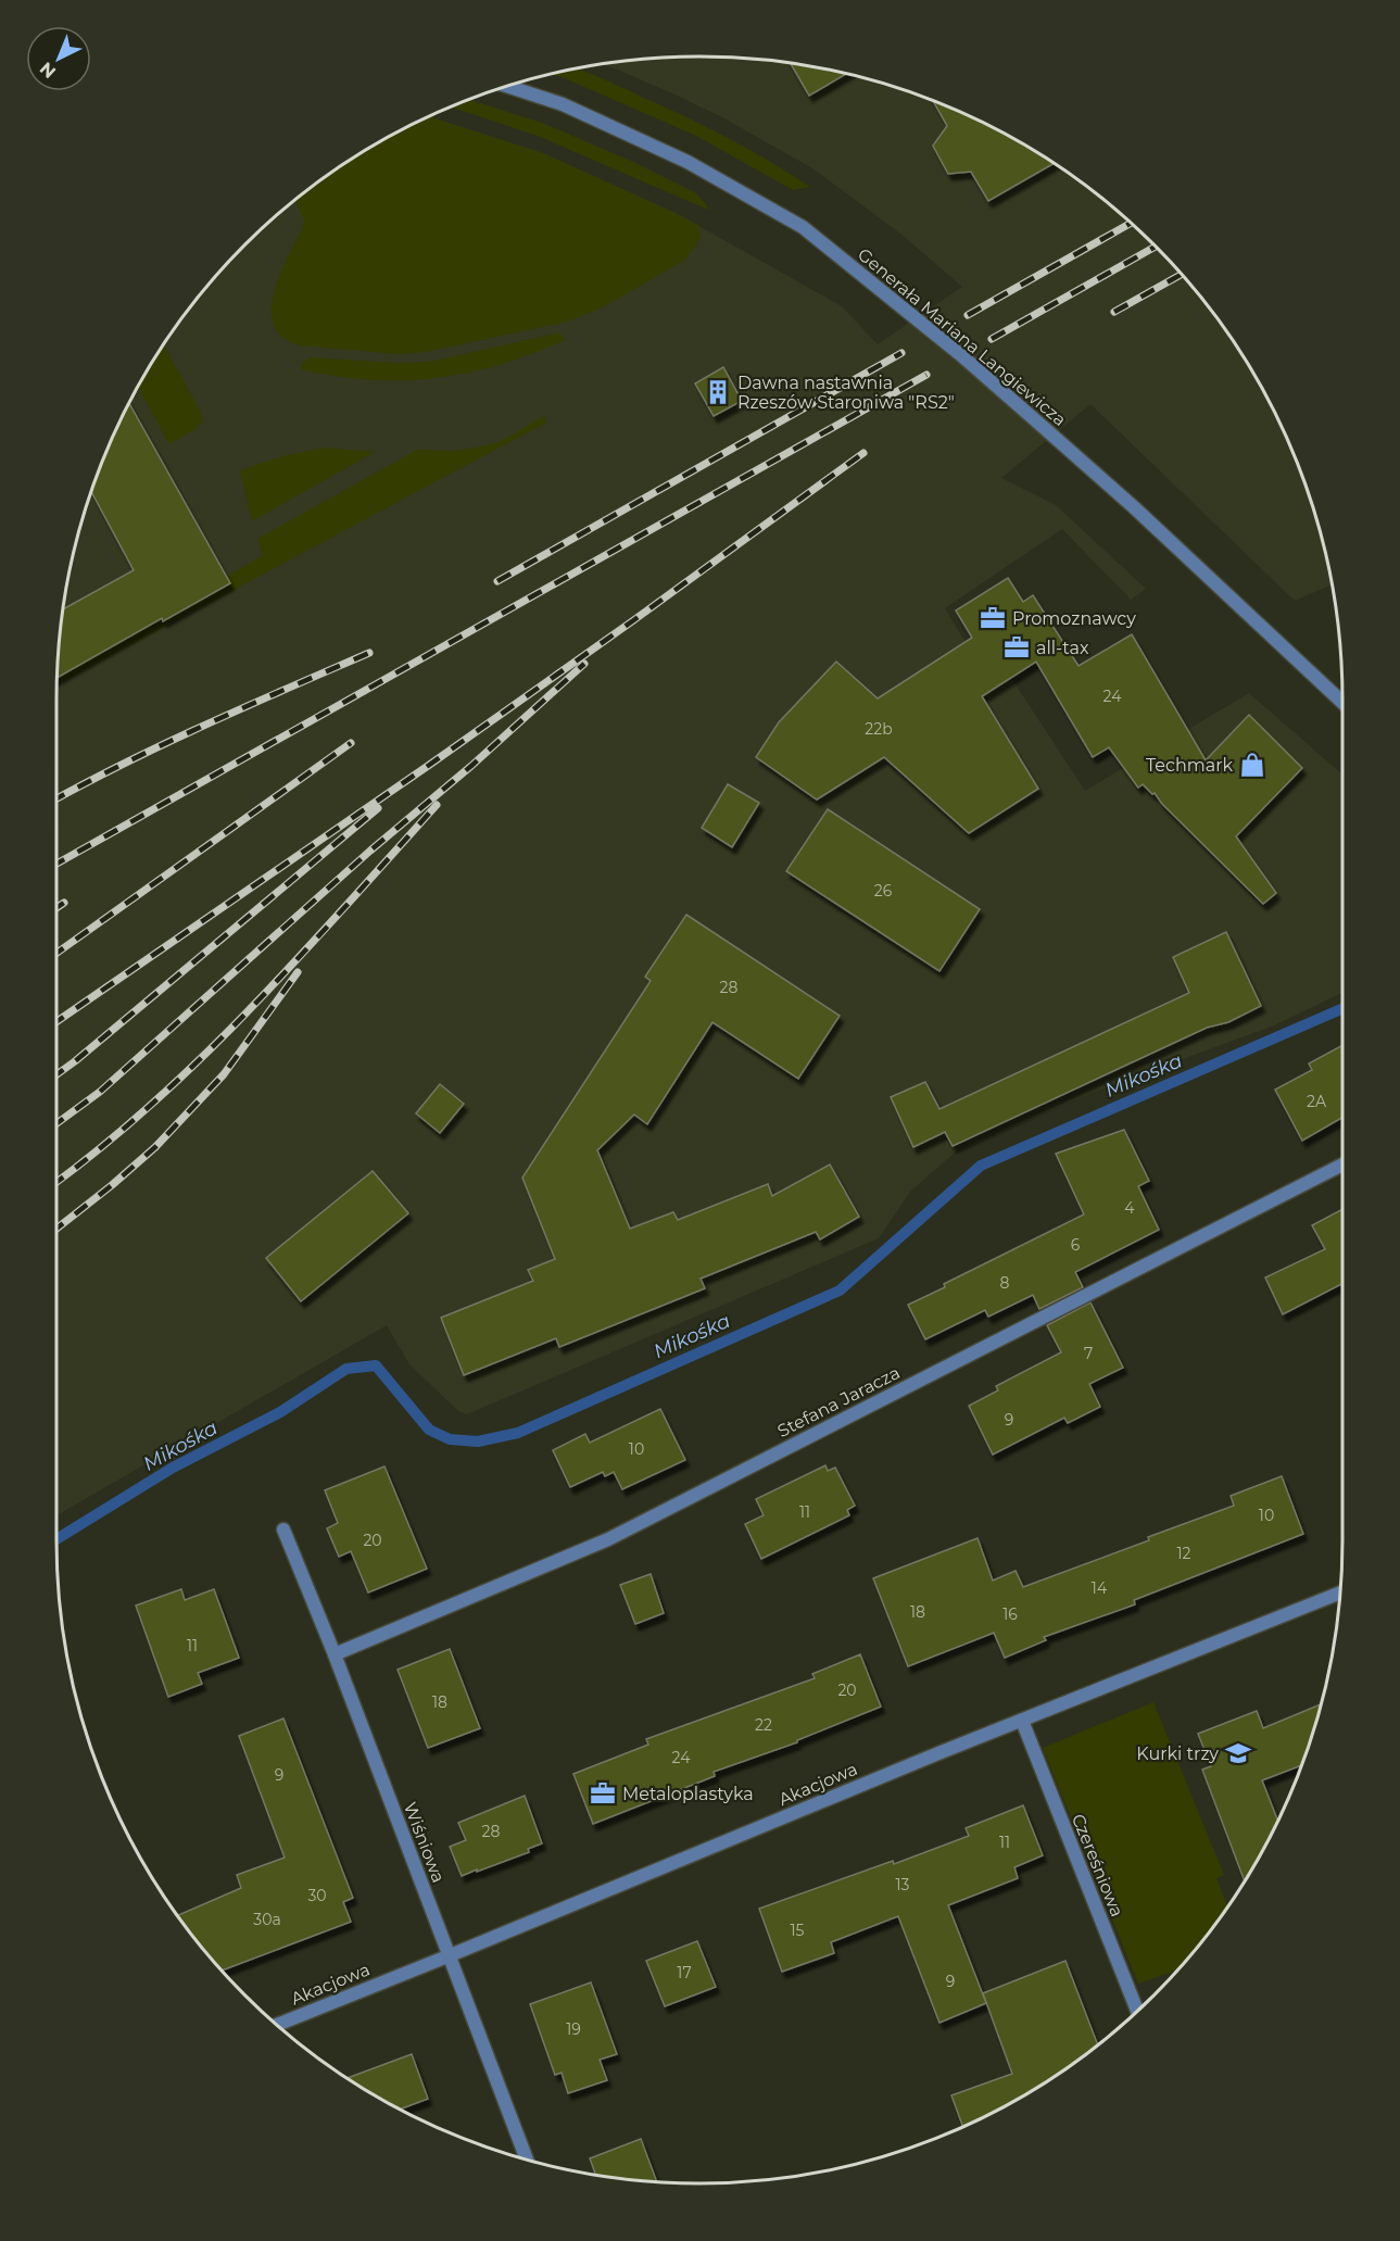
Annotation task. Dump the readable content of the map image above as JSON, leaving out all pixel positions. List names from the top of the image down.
{
  "streets": {
    "street": [
      "Generała Mariana Langiewicza",
      "Stefana Jaracza",
      "Akacjowa",
      "Wiśniowa",
      "Czereśniowa"
    ]
  },
  "crossings": [
    ["Stefana Jaracza", "Wiśniowa"],
    ["Akacjowa", "Wiśniowa"],
    ["Akacjowa", "Czereśniowa"]
  ],
  "water": ["Mikośka"],
  "places": {
    "building": ["Dawna nastawnia Rzeszów Staroniwa \"RS2\""],
    "office": ["Promoznawcy", "all-tax", "Metaloplastyka"],
    "shop": ["Techmark"],
    "school or university": ["Kurki trzy"]
  },
  "house_numbers": [
    "24",
    "22b",
    "26",
    "28",
    "2A",
    "4",
    "6",
    "8",
    "7",
    "9",
    "10",
    "11",
    "10",
    "20",
    "12",
    "14",
    "18",
    "16",
    "11",
    "20",
    "18",
    "22",
    "24",
    "9",
    "28",
    "11",
    "13",
    "30",
    "30a",
    "15",
    "17",
    "9",
    "19"
  ],
  "north": "bottom left"
}
